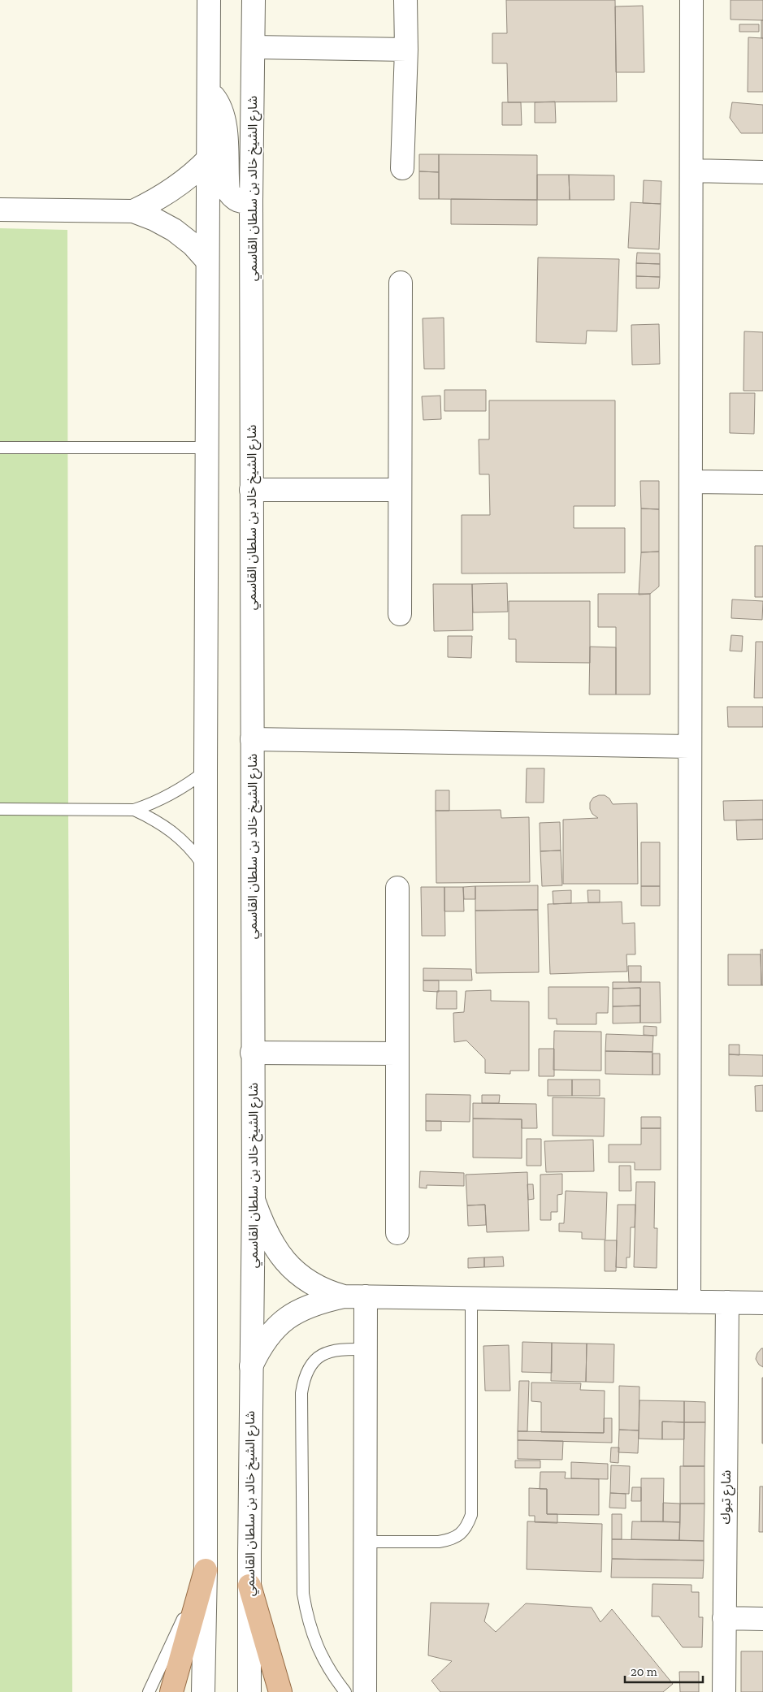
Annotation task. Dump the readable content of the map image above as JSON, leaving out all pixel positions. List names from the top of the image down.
{
  "streets": {
    "street": ["شارع الشيخ خالد بن سلطان القاسمي", "شارع تبوك"]
  },
  "scale_bar": "20 m"
}
